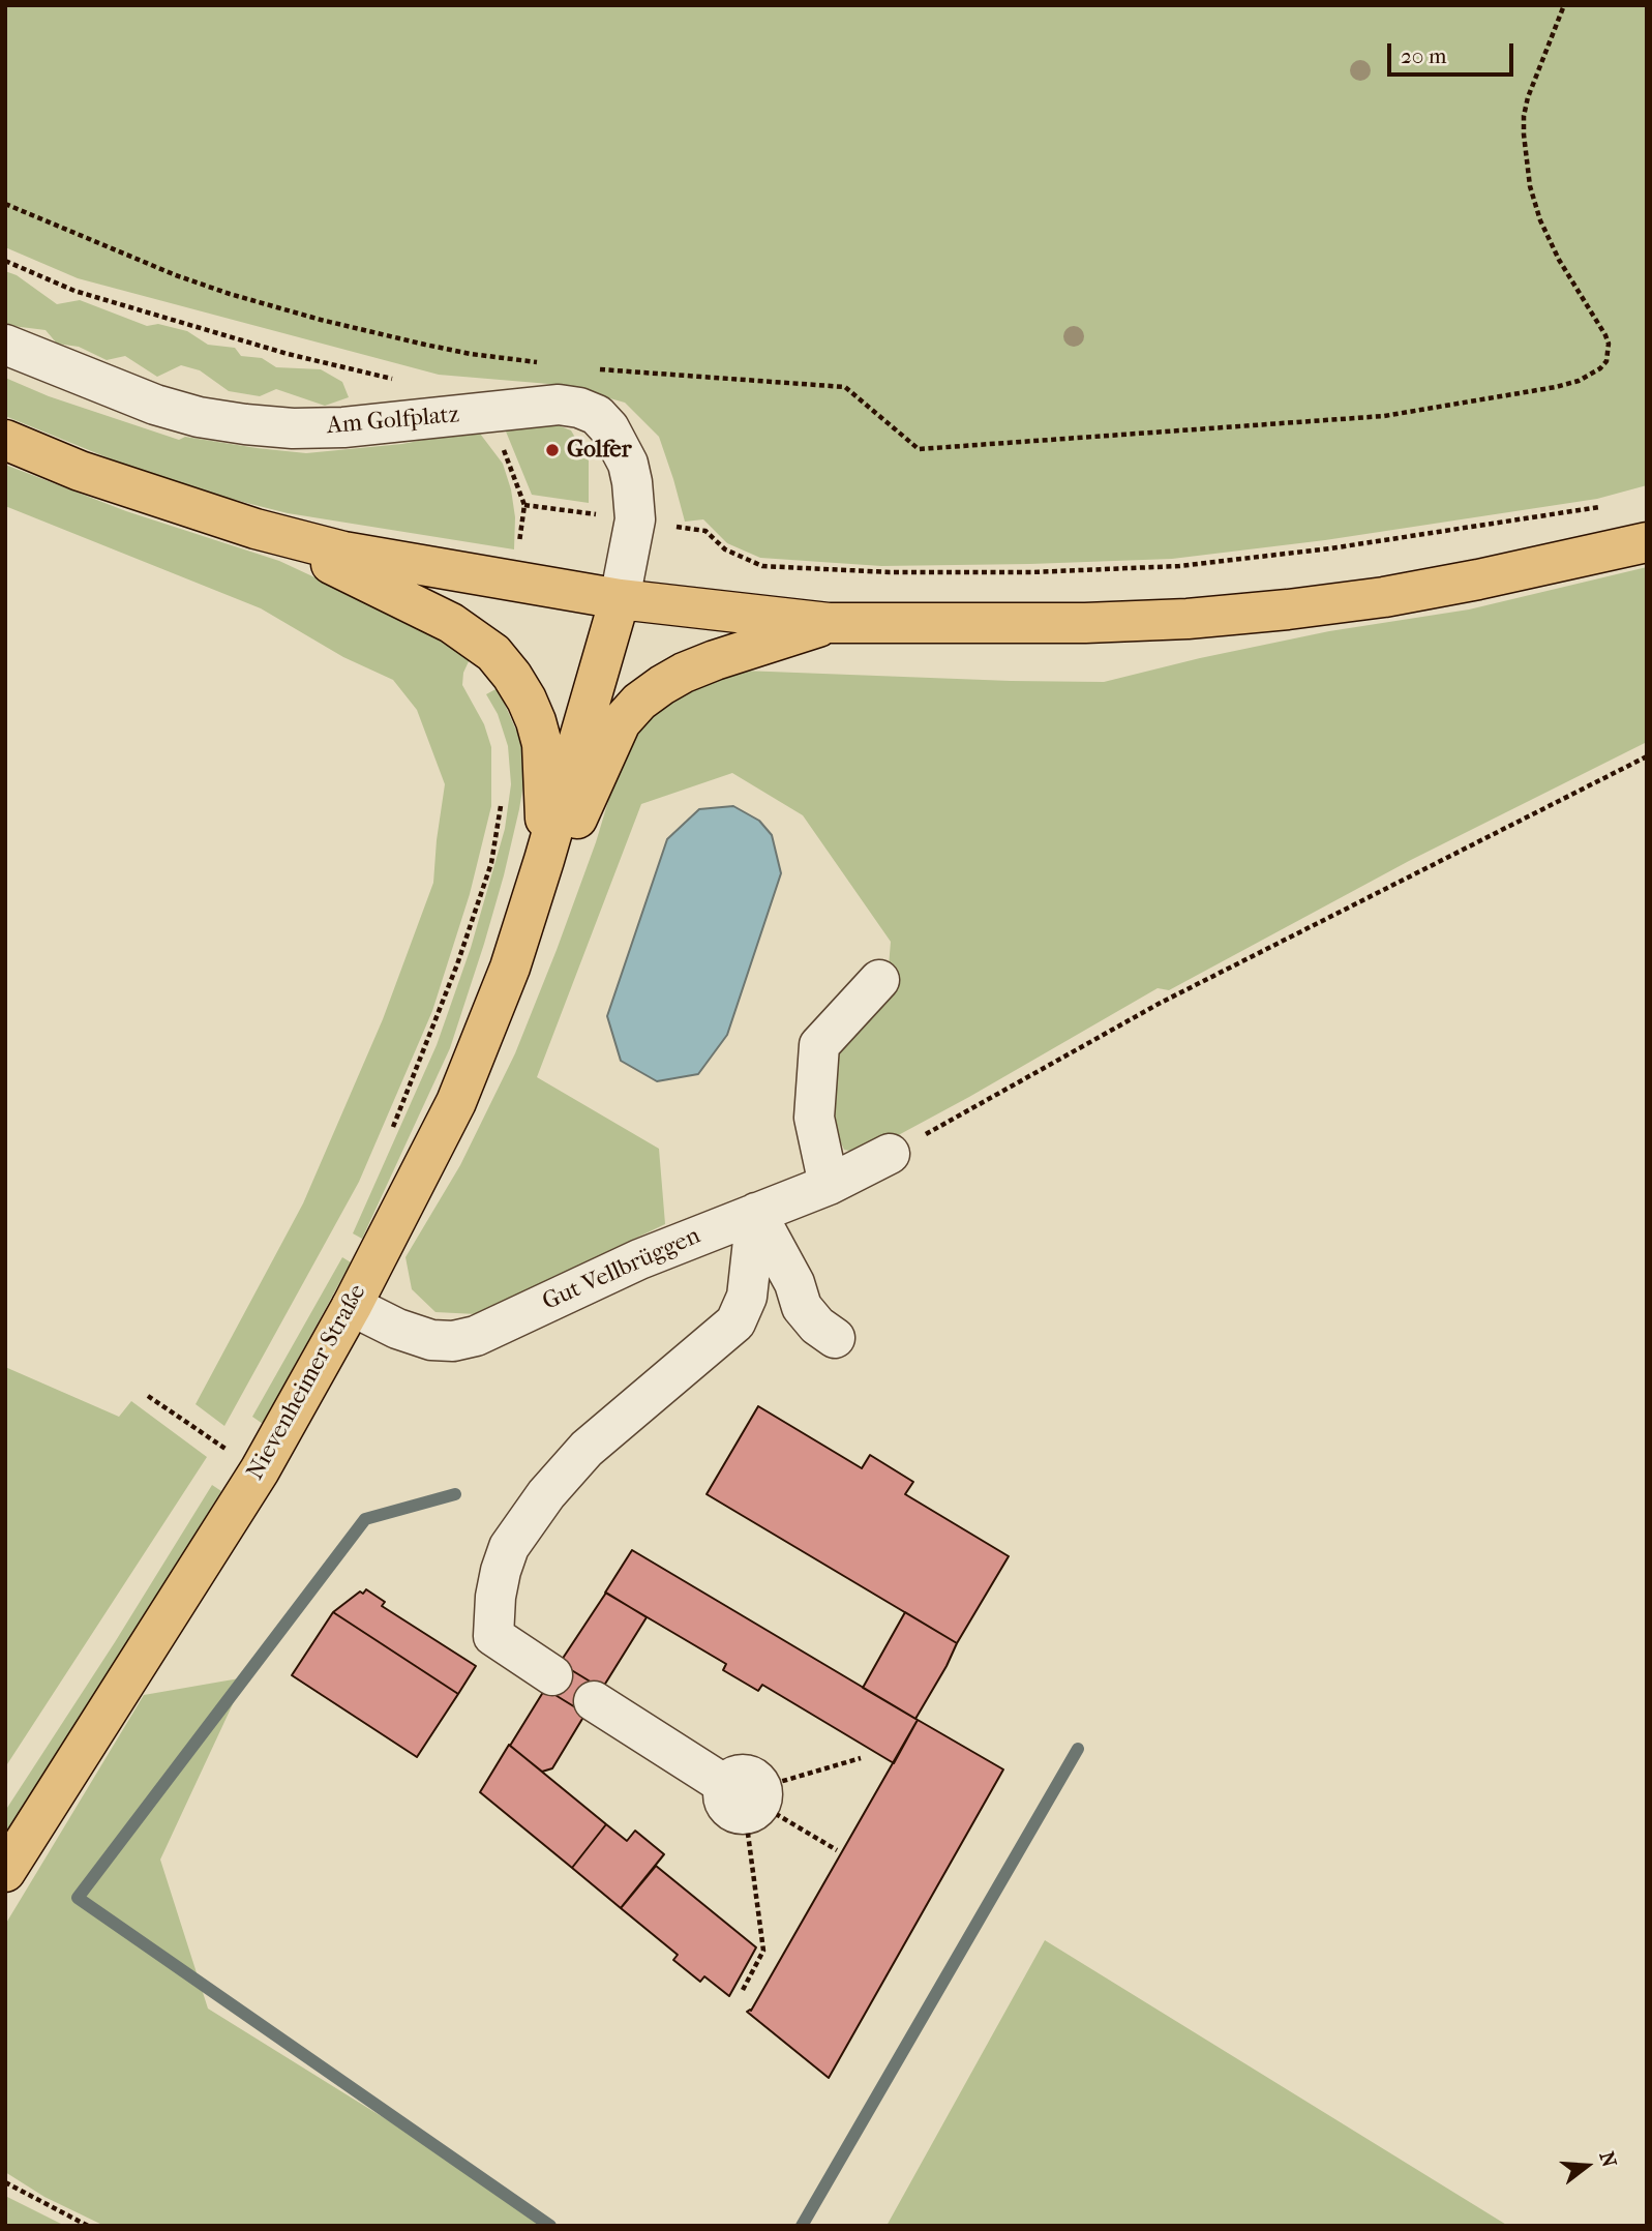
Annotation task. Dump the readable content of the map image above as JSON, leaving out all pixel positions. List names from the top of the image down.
{
  "streets": {
    "main road": ["Nievenheimer Straße"],
    "street": ["Am Golfplatz", "Gut Vellbrüggen"]
  },
  "crossings": [
    ["Am Golfplatz", "Nievenheimer Straße"],
    ["Gut Vellbrüggen", "Nievenheimer Straße"]
  ],
  "places": ["Golfer"],
  "scale_bar": "20 m",
  "north": "right"
}
